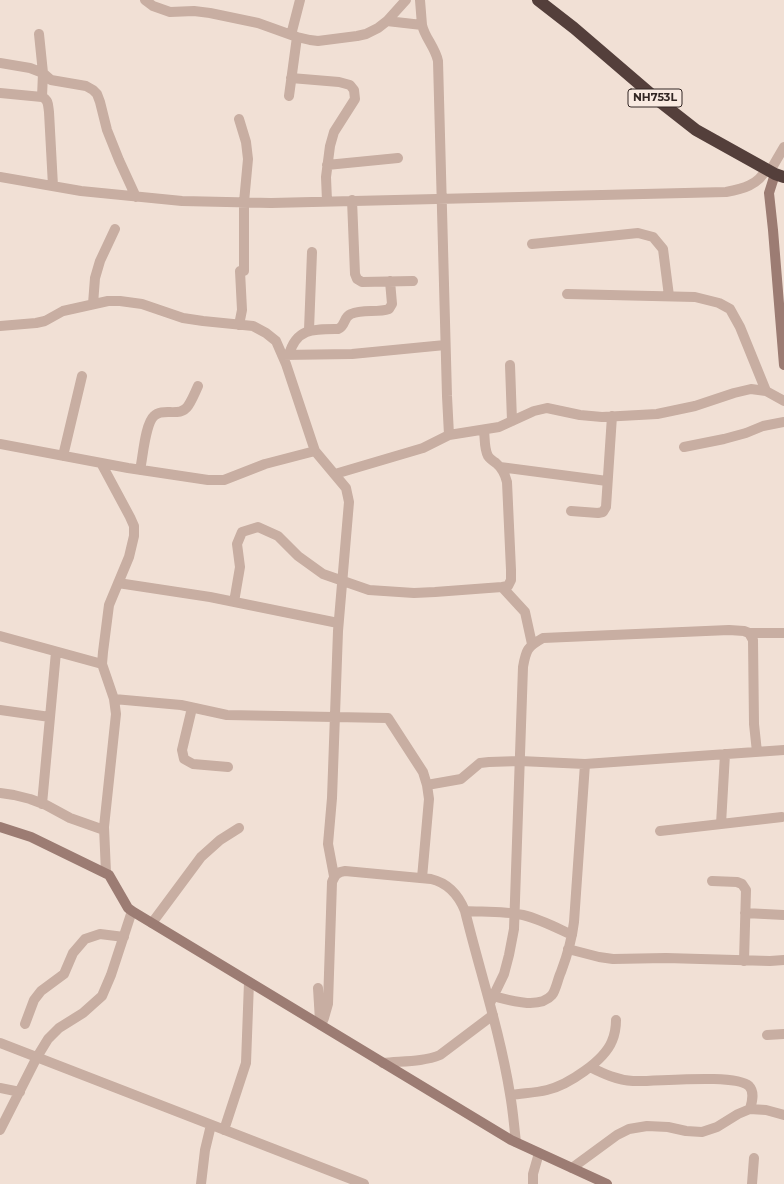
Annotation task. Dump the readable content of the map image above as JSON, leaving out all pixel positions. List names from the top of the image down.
{
  "streets": {
    "highway": ["NH753L"]
  }
}
